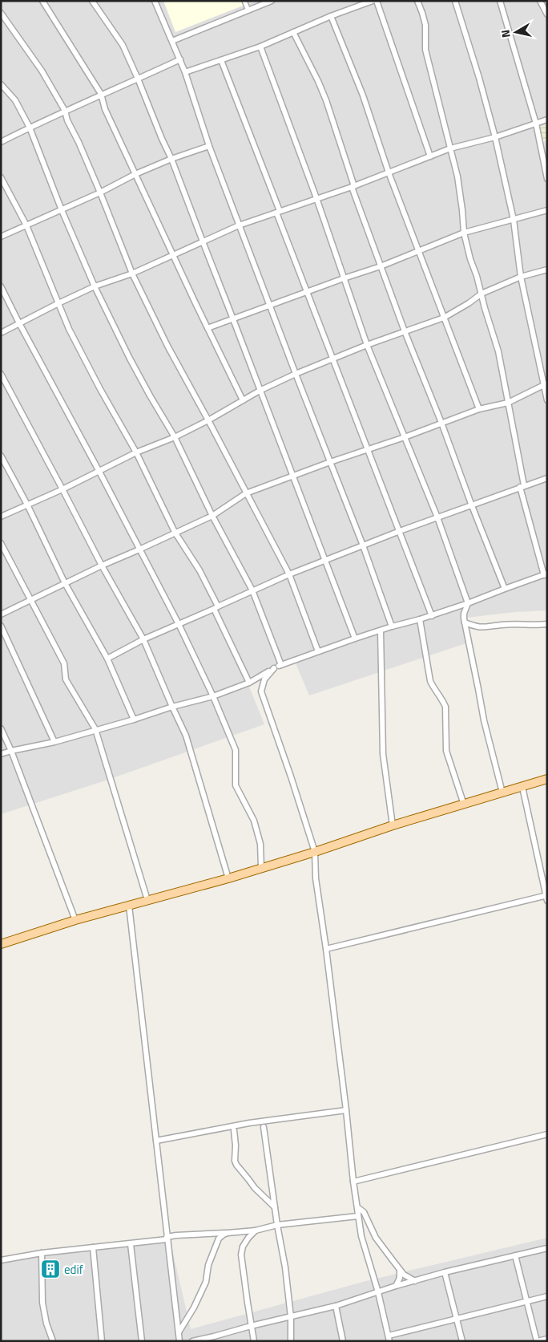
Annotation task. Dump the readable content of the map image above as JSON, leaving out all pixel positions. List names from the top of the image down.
{
  "places": {
    "building": ["edif"]
  },
  "north": "left"
}
